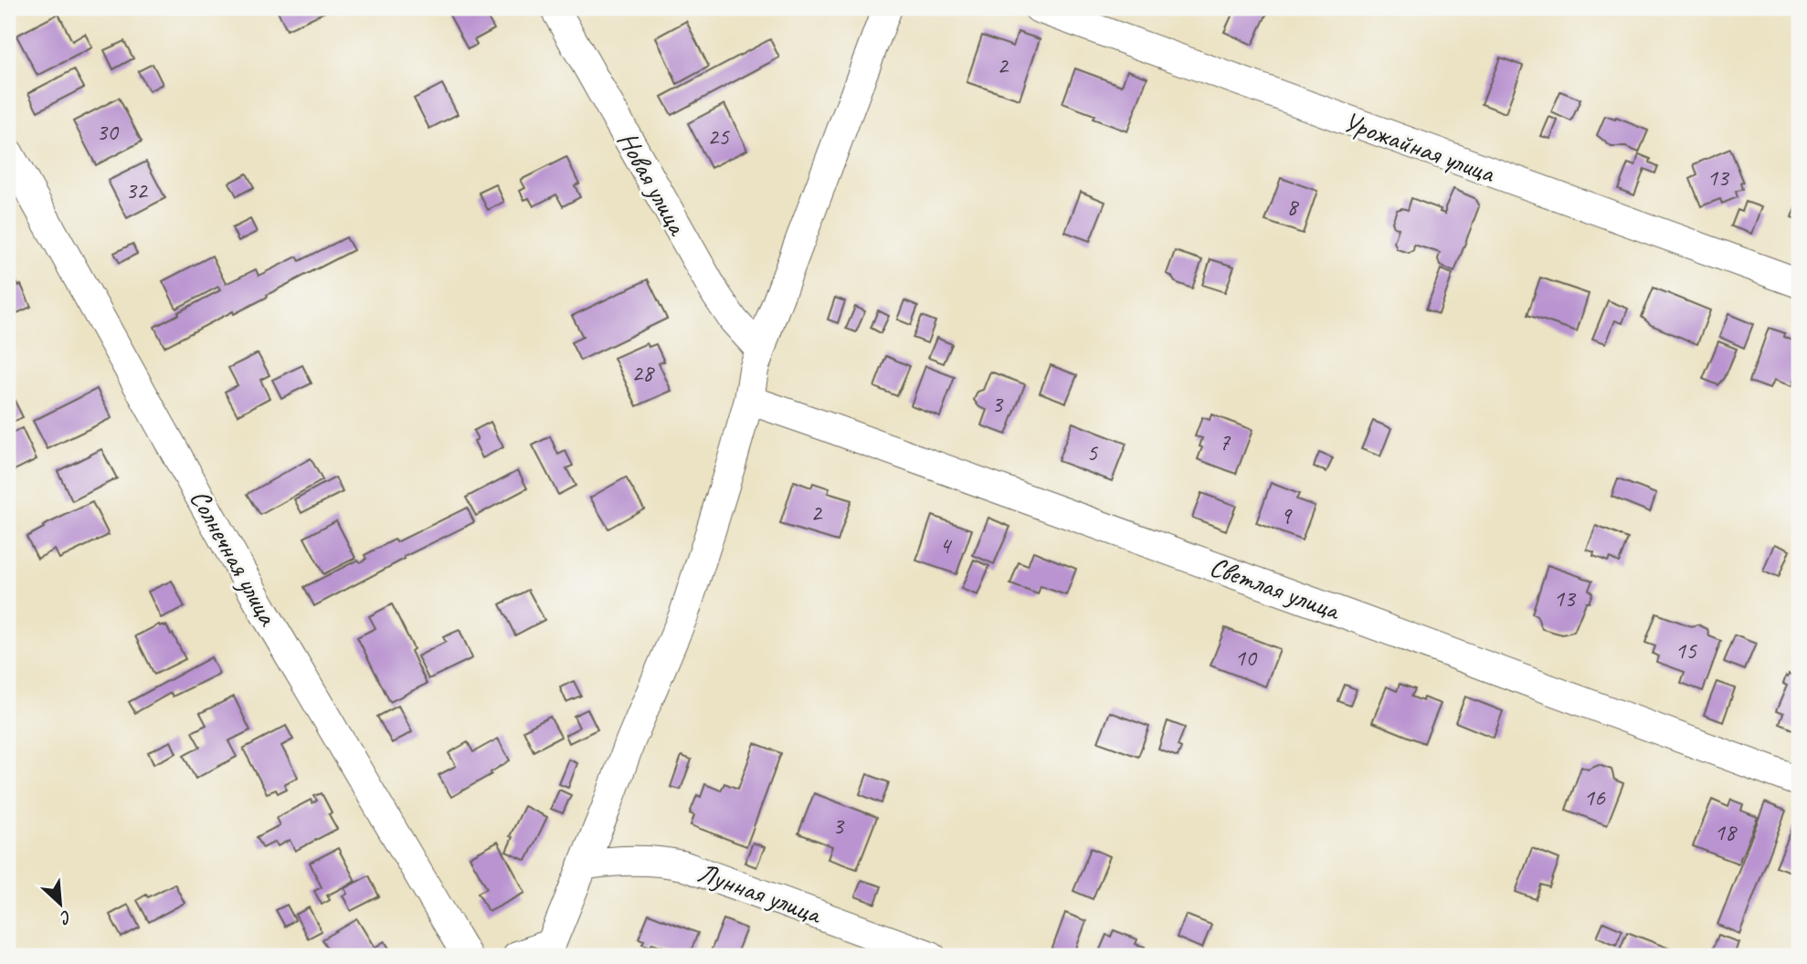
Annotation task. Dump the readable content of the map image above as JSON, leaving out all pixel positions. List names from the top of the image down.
{
  "streets": {
    "street": [
      "Урожайная улица",
      "Новая улица",
      "Солнечная улица",
      "Светлая улица",
      "Лунная улица"
    ]
  },
  "house_numbers": [
    "2",
    "30",
    "25",
    "13",
    "32",
    "8",
    "28",
    "3",
    "7",
    "5",
    "2",
    "9",
    "4",
    "13",
    "15",
    "10",
    "16",
    "3",
    "18"
  ],
  "north": "bottom right"
}
